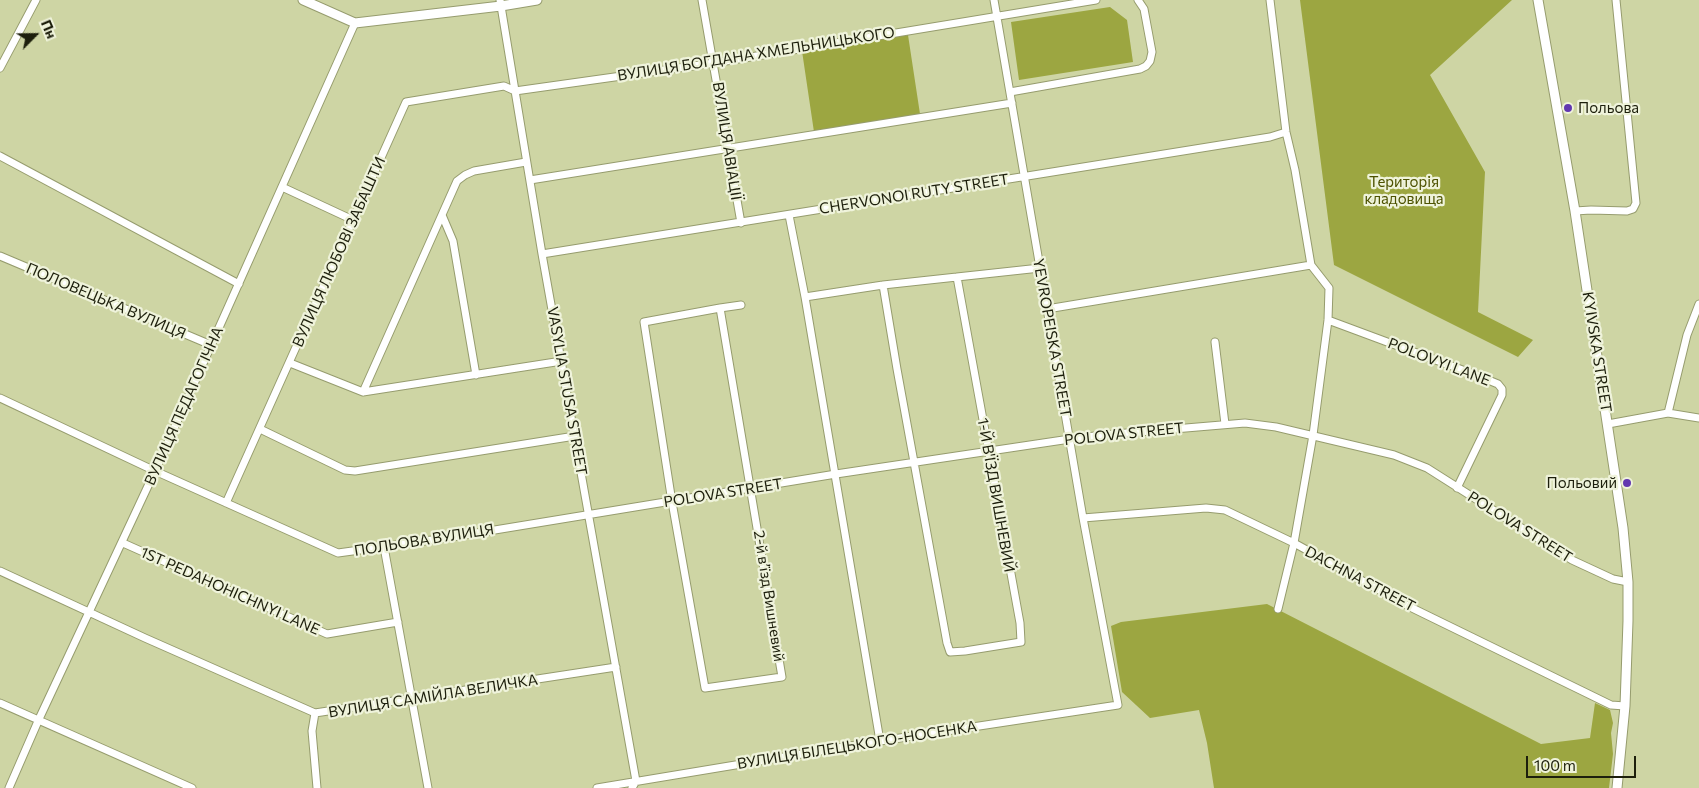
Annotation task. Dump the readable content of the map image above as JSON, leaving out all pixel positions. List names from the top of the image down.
{
  "streets": {
    "street": [
      "ВУЛИЦЯ БОГДАНА ХМЕЛЬНИЦЬКОГО",
      "ВУЛИЦЯ АВІАЦІЇ",
      "CHERVONOI RUTY STREET",
      "ВУЛИЦЯ ЛЮБОВІ ЗАБАШТИ",
      "ПОЛОВЕЦЬКА ВУЛИЦЯ",
      "YEVROPEISKA STREET",
      "KYIVSKA STREET",
      "POLOVYI LANE",
      "VASYLIA STUSA STREET",
      "ВУЛИЦЯ ПЕДАГОГІЧНА",
      "POLOVA STREET",
      "1-Й В'ЇЗД ВИШНЕВИЙ",
      "ПОЛЬОВА ВУЛИЦЯ",
      "DACHNA STREET",
      "1ST PEDAHOHICHNYI LANE",
      "2-й вʼїзд Вишневий",
      "ВУЛИЦЯ САМІЙЛА ВЕЛИЧКА",
      "ВУЛИЦЯ БІЛЕЦЬКОГО-НОСЕНКА"
    ]
  },
  "crossings": [
    ["ВУЛИЦЯ БОГДАНА ХМЕЛЬНИЦЬКОГО", "ВУЛИЦЯ АВІАЦІЇ"],
    ["ВУЛИЦЯ БОГДАНА ХМЕЛЬНИЦЬКОГО", "ВУЛИЦЯ ЛЮБОВІ ЗАБАШТИ"],
    ["ВУЛИЦЯ БОГДАНА ХМЕЛЬНИЦЬКОГО", "YEVROPEISKA STREET"],
    ["ВУЛИЦЯ БОГДАНА ХМЕЛЬНИЦЬКОГО", "VASYLIA STUSA STREET"],
    ["ВУЛИЦЯ АВІАЦІЇ", "CHERVONOI RUTY STREET"],
    ["CHERVONOI RUTY STREET", "YEVROPEISKA STREET"],
    ["CHERVONOI RUTY STREET", "VASYLIA STUSA STREET"],
    ["ВУЛИЦЯ ЛЮБОВІ ЗАБАШТИ", "VASYLIA STUSA STREET"],
    ["ВУЛИЦЯ ЛЮБОВІ ЗАБАШТИ", "ПОЛЬОВА ВУЛИЦЯ"],
    ["ПОЛОВЕЦЬКА ВУЛИЦЯ", "ВУЛИЦЯ ПЕДАГОГІЧНА"],
    ["YEVROPEISKA STREET", "POLOVA STREET"],
    ["YEVROPEISKA STREET", "DACHNA STREET"],
    ["YEVROPEISKA STREET", "ВУЛИЦЯ БІЛЕЦЬКОГО-НОСЕНКА"],
    ["KYIVSKA STREET", "POLOVA STREET"],
    ["KYIVSKA STREET", "DACHNA STREET"],
    ["POLOVYI LANE", "POLOVA STREET"],
    ["VASYLIA STUSA STREET", "POLOVA STREET"],
    ["VASYLIA STUSA STREET", "ПОЛЬОВА ВУЛИЦЯ"],
    ["VASYLIA STUSA STREET", "ВУЛИЦЯ САМІЙЛА ВЕЛИЧКА"],
    ["VASYLIA STUSA STREET", "ВУЛИЦЯ БІЛЕЦЬКОГО-НОСЕНКА"],
    ["ВУЛИЦЯ ПЕДАГОГІЧНА", "ПОЛЬОВА ВУЛИЦЯ"],
    ["ВУЛИЦЯ ПЕДАГОГІЧНА", "1ST PEDAHOHICHNYI LANE"],
    ["ВУЛИЦЯ ПЕДАГОГІЧНА", "ВУЛИЦЯ САМІЙЛА ВЕЛИЧКА"],
    ["POLOVA STREET", "1-Й В'ЇЗД ВИШНЕВИЙ"],
    ["POLOVA STREET", "ПОЛЬОВА ВУЛИЦЯ"],
    ["POLOVA STREET", "2-й вʼїзд Вишневий"]
  ],
  "parks": ["Територія кладовища"],
  "places": ["Польова", "Польовий"],
  "scale_bar": "100 m",
  "north": "top right"
}
